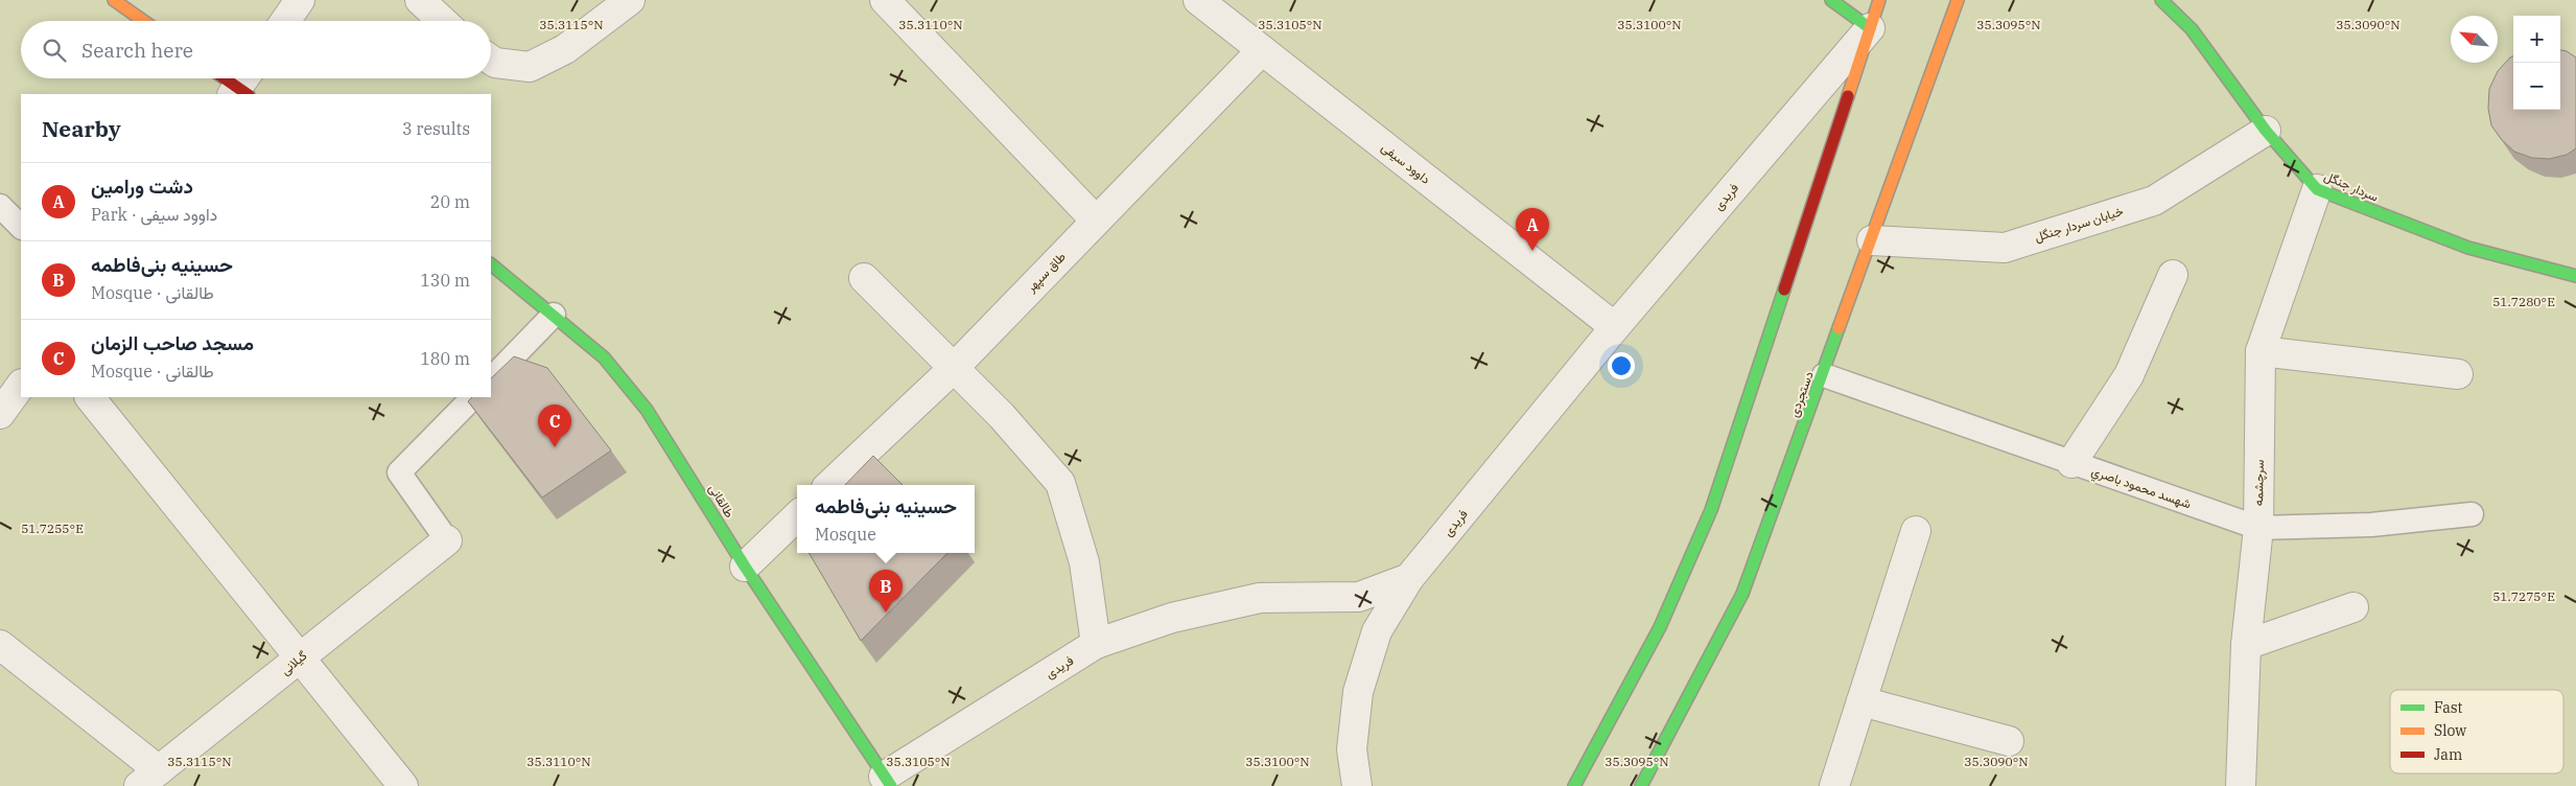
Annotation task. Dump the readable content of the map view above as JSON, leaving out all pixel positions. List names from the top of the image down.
{
  "streets": {
    "main road": ["سردار جنگل", "دستجردی", "طالقانی"],
    "street": [
      "داوود سیفی",
      "فریدی",
      "خیابان سردار جنگل",
      "طاق سپهر",
      "سرچشمه",
      "گیلانی"
    ],
    "lane": ["شهسد محمود باصري"]
  },
  "crossings": [
    ["داوود سیفی", "فریدی"],
    ["داوود سیفی", "طاق سپهر"],
    ["سردار جنگل", "خیابان سردار جنگل"],
    ["سردار جنگل", "سرچشمه"],
    ["فریدی", "طالقانی"],
    ["خیابان سردار جنگل", "دستجردی"],
    ["دستجردی", "شهسد محمود باصري"],
    ["سرچشمه", "شهسد محمود باصري"]
  ],
  "legend": ["Fast", "Slow", "Jam"],
  "north": "top left",
  "page": {
    "map_buttons": ["+", "−"],
    "search": "Search here",
    "heading": ["Nearby", "3 results"],
    "list": [
      {
        "mark": "A",
        "name": "دشت ورامین",
        "note": "Park · داوود سیفی",
        "value": "20 m"
      },
      {
        "mark": "B",
        "name": "حسینیه بنی‌فاطمه",
        "note": "Mosque · طالقانی",
        "value": "130 m"
      },
      {
        "mark": "C",
        "name": "مسجد صاحب الزمان",
        "note": "Mosque · طالقانی",
        "value": "180 m"
      }
    ],
    "pins": ["A", "C", "B"],
    "popup": ["حسینیه بنی‌فاطمه", "Mosque"]
  },
  "coordinates": [
    "35.3115°N",
    "35.3110°N",
    "35.3105°N",
    "35.3100°N",
    "35.3095°N",
    "35.3090°N",
    "51.7280°E",
    "51.7255°E",
    "51.7275°E"
  ]
}
